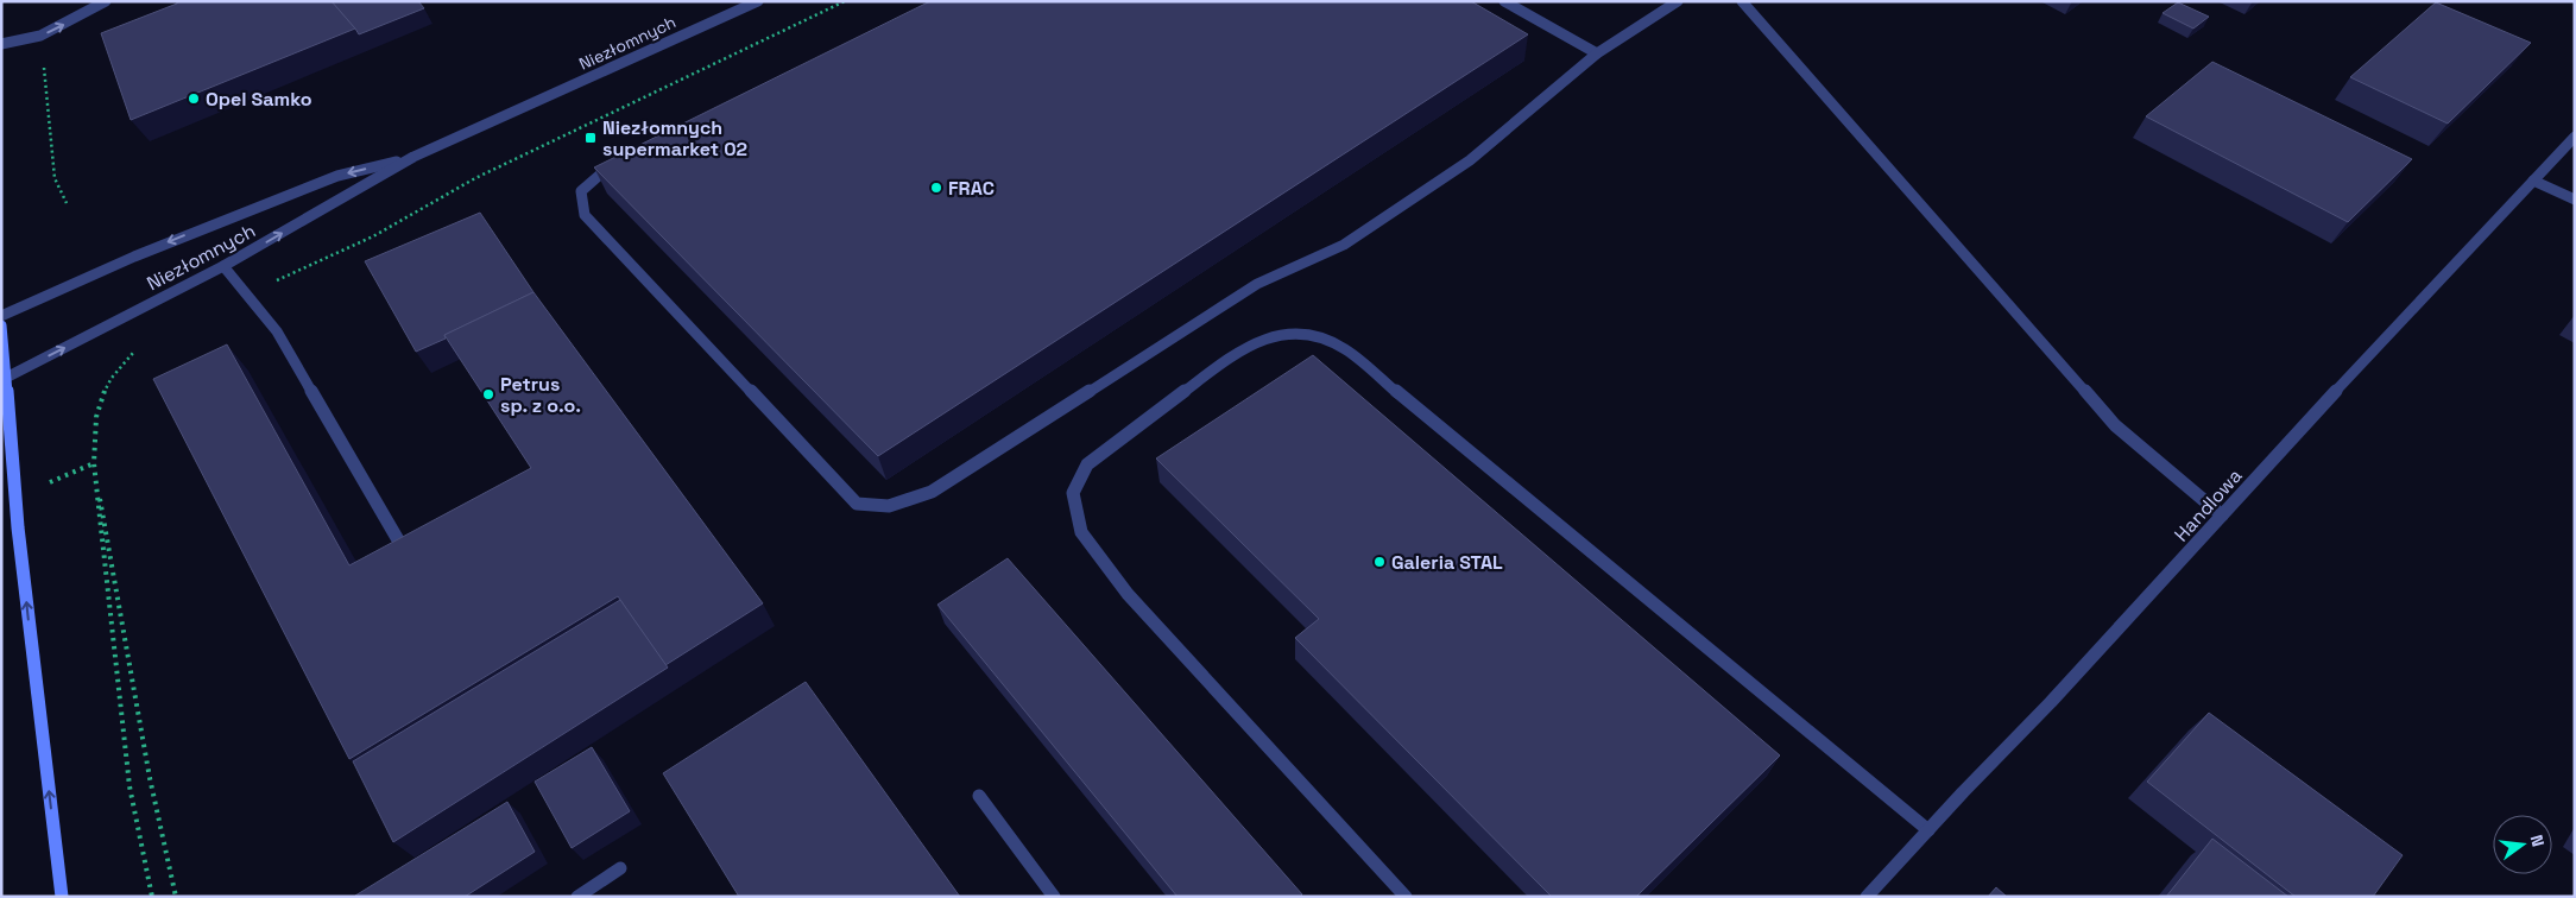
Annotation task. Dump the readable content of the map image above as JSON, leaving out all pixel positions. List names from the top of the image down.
{
  "streets": {
    "street": ["Niezłomnych", "Handlowa"]
  },
  "places": {
    "other": [
      "Opel Samko",
      "FRAC",
      "Petrus sp. z o.o.",
      "Galeria STAL"
    ],
    "transit": ["Niezłomnych supermarket 02"]
  },
  "north": "right"
}
